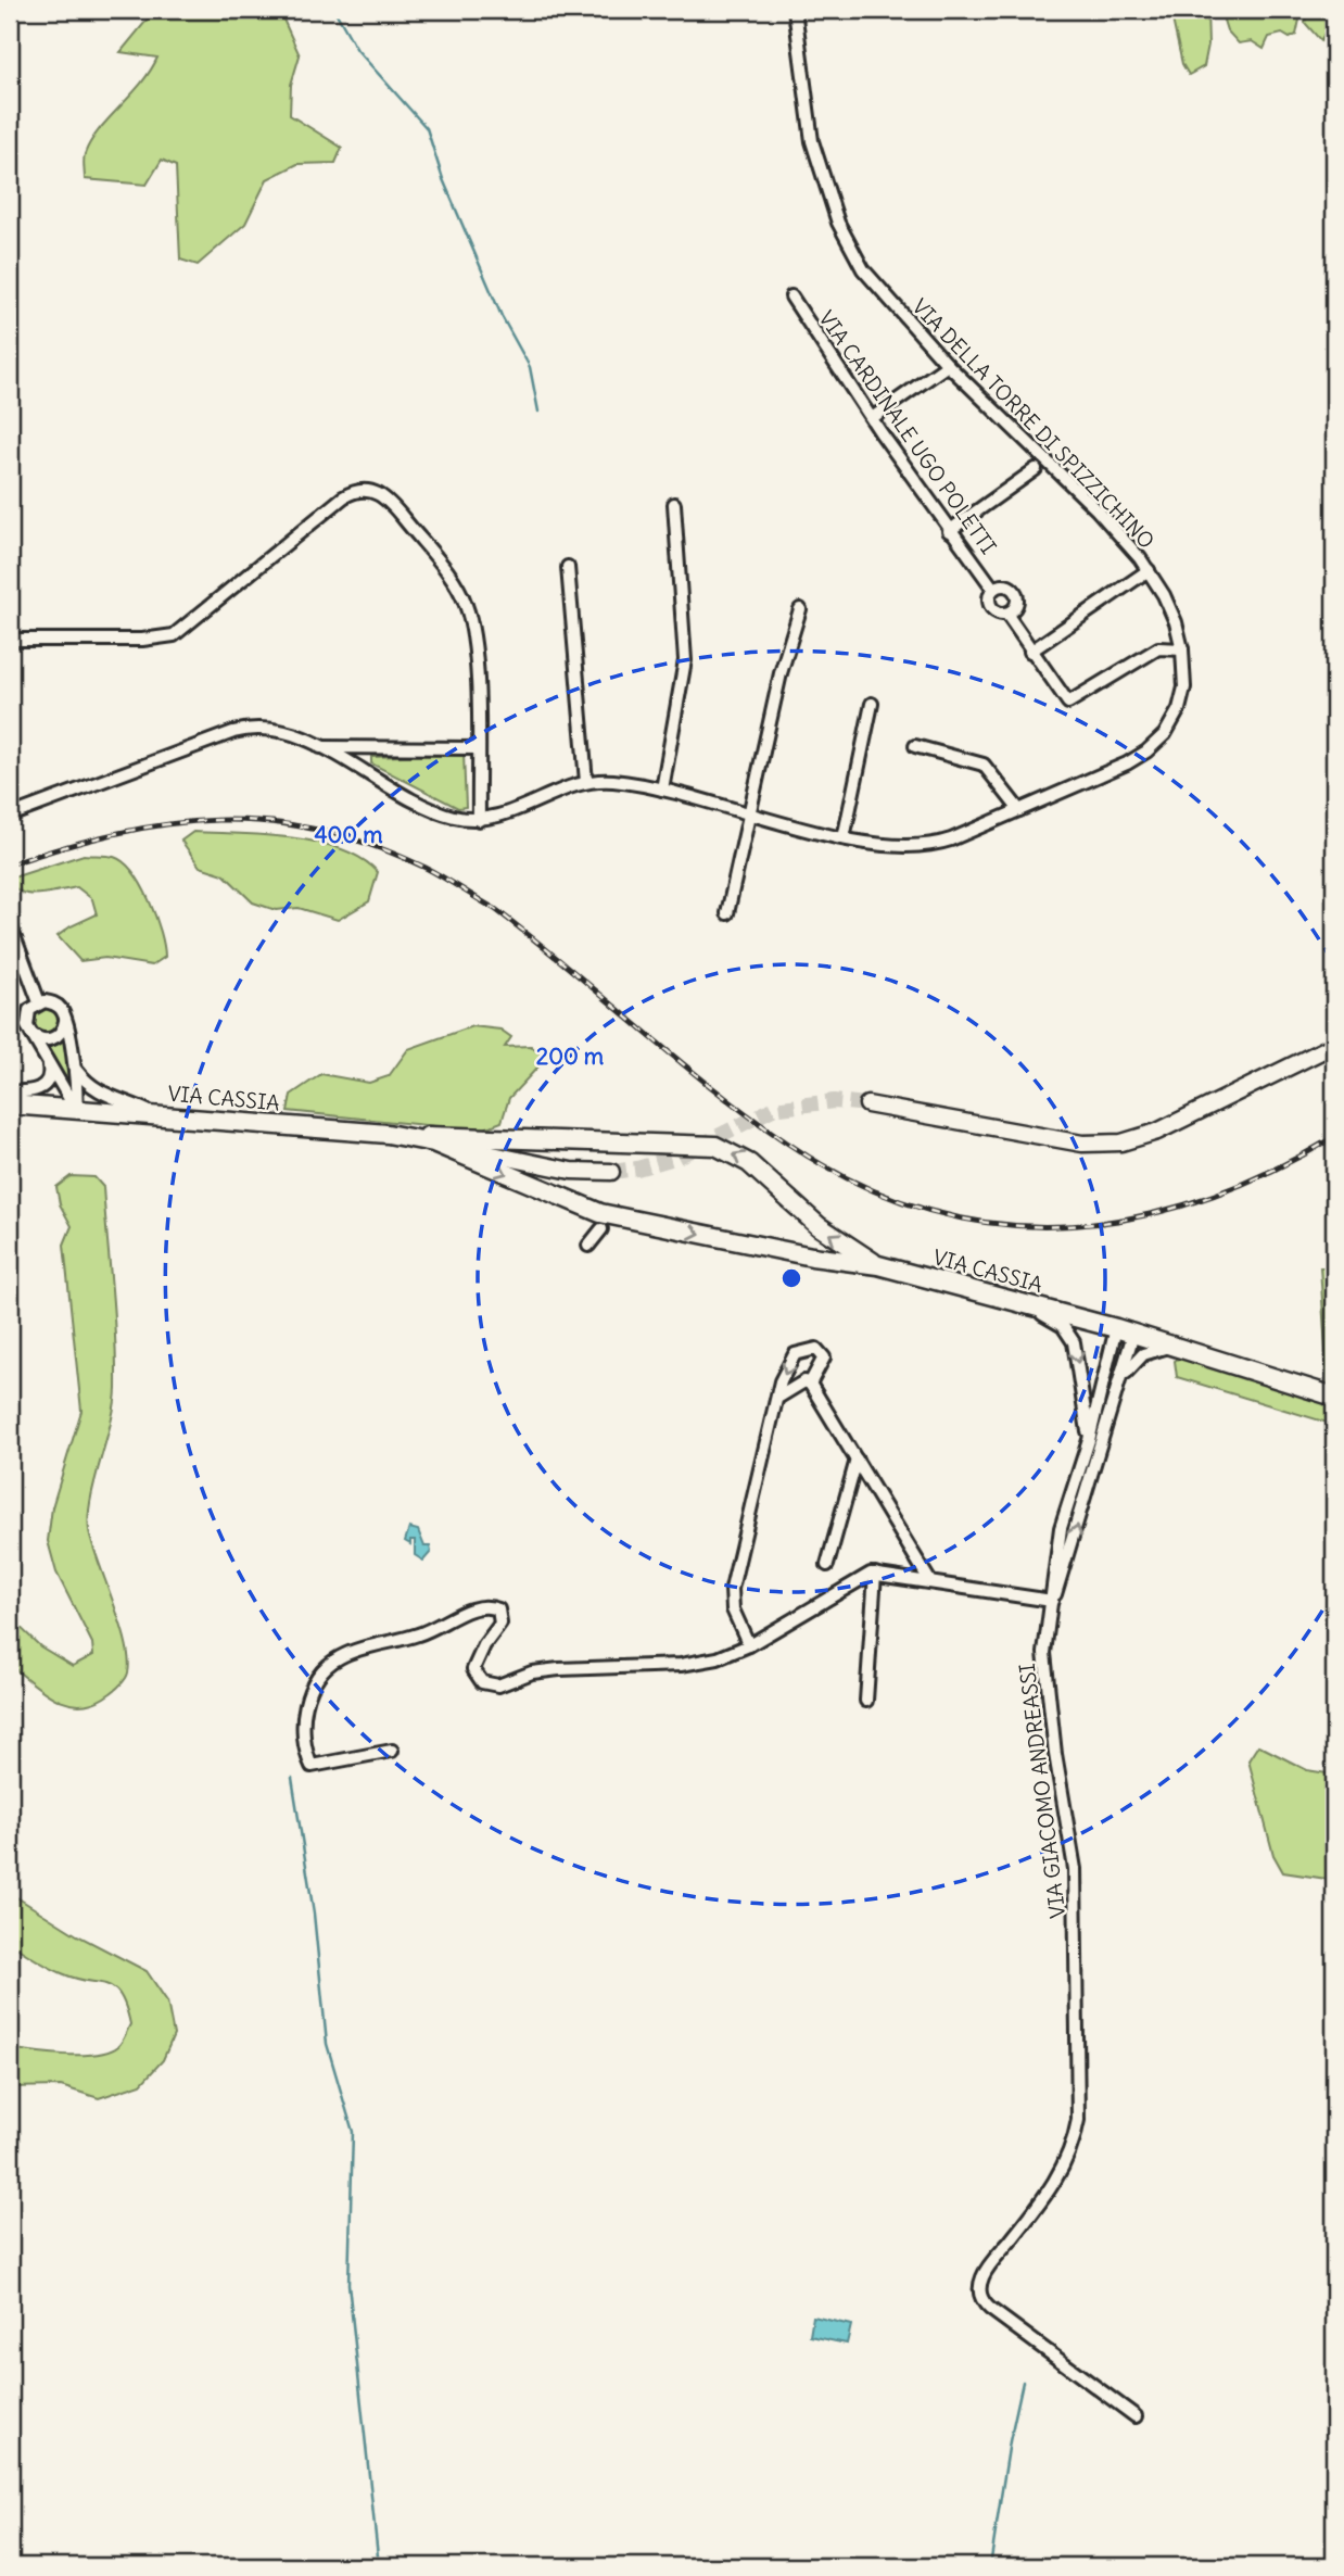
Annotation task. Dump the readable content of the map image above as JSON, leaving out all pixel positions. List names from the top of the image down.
{
  "streets": {
    "main road": ["VIA CASSIA"],
    "street": ["VIA DELLA TORRE DI SPIZZICHINO", "VIA CARDINALE UGO POLETTI", "VIA GIACOMO ANDREASSI"]
  },
  "crossings": [
    ["VIA DELLA TORRE DI SPIZZICHINO", "VIA CARDINALE UGO POLETTI"],
    ["VIA CASSIA", "VIA GIACOMO ANDREASSI"]
  ],
  "rings": ["400 m", "200 m"]
}
